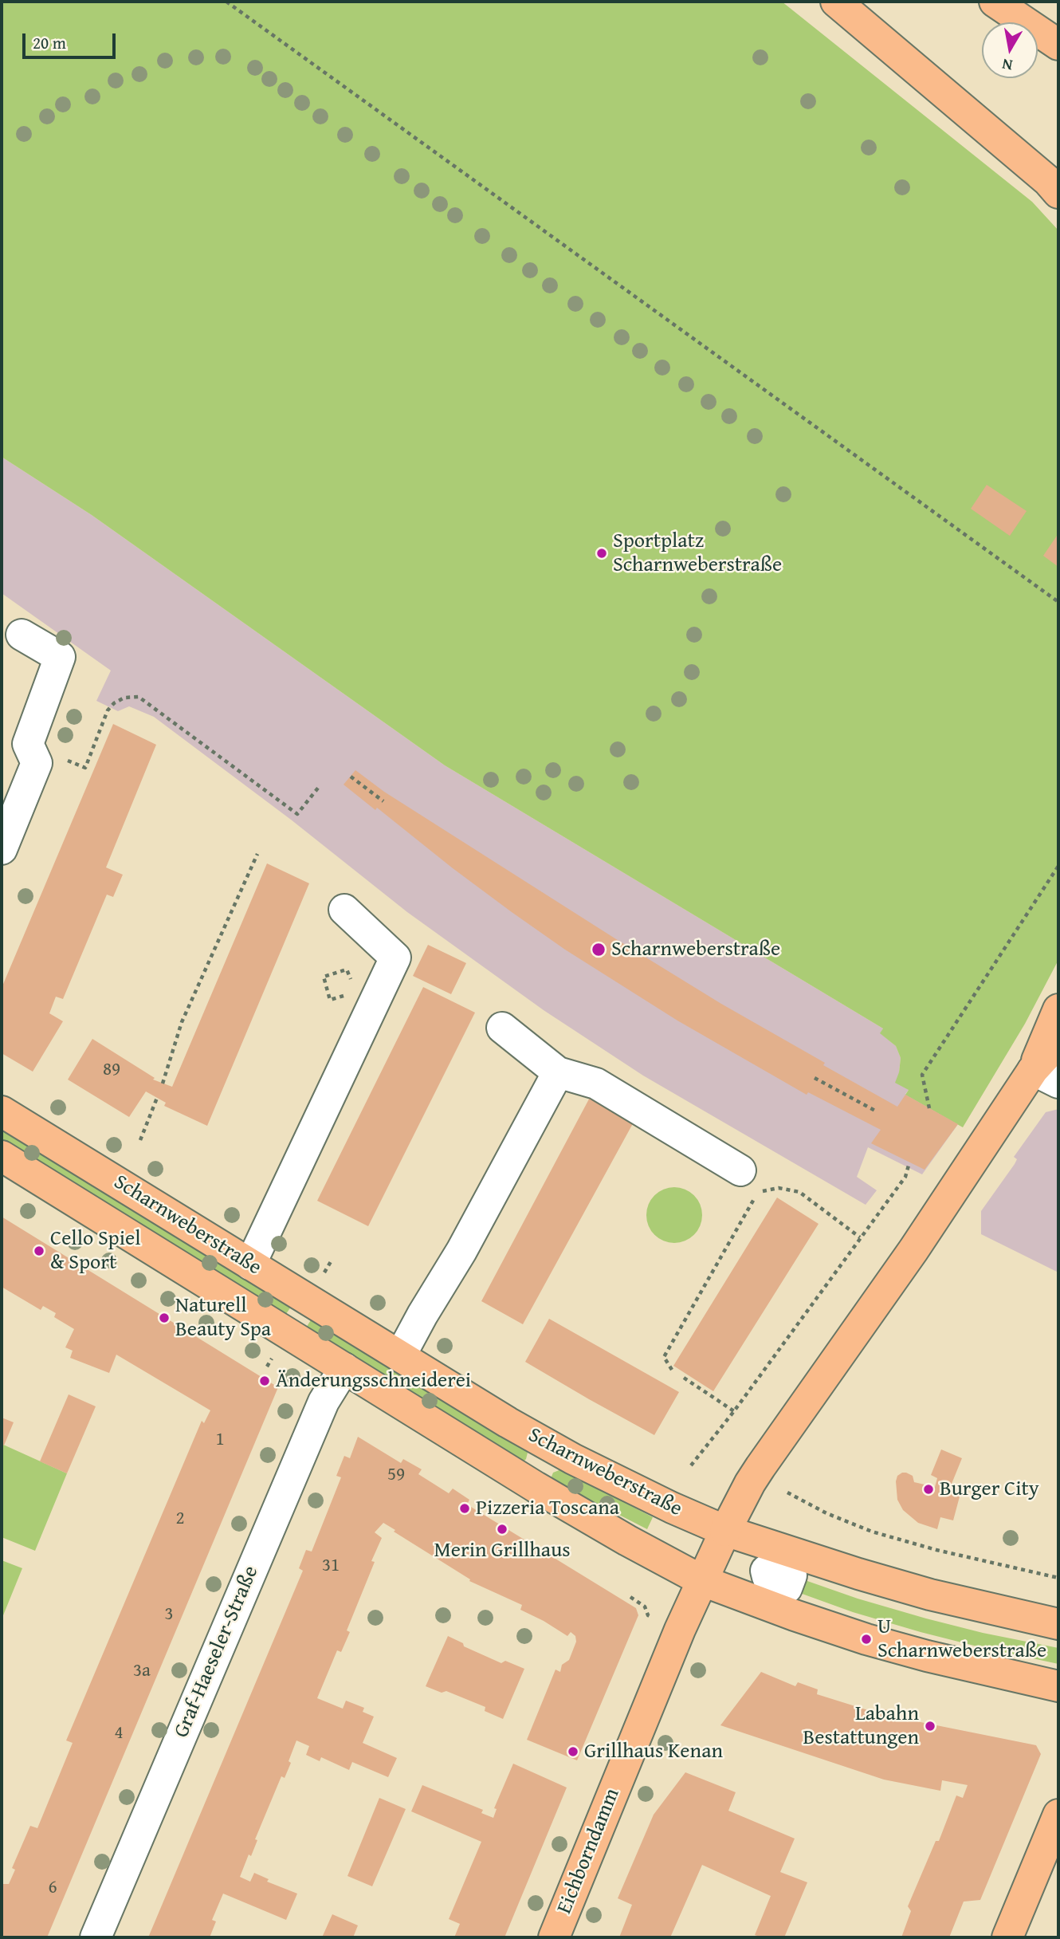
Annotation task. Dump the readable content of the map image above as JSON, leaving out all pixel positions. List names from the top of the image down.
{
  "streets": {
    "main road": ["Scharnweberstraße", "Eichborndamm"],
    "street": ["Graf-Haeseler-Straße"]
  },
  "crossings": [
    ["Scharnweberstraße", "Graf-Haeseler-Straße"],
    ["Scharnweberstraße", "Eichborndamm"]
  ],
  "places": [
    "Sportplatz Scharnweberstraße",
    "Scharnweberstraße",
    "Cello Spiel & Sport",
    "Naturell Beauty Spa",
    "Änderungsschneiderei",
    "Burger City",
    "Pizzeria Toscana",
    "Merin Grillhaus",
    "U Scharnweberstraße",
    "Labahn Bestattungen",
    "Grillhaus Kenan"
  ],
  "house_numbers": [
    "89",
    "1",
    "59",
    "2",
    "31",
    "3",
    "3a",
    "4",
    "6"
  ],
  "scale_bar": "20 m",
  "north": "bottom"
}
